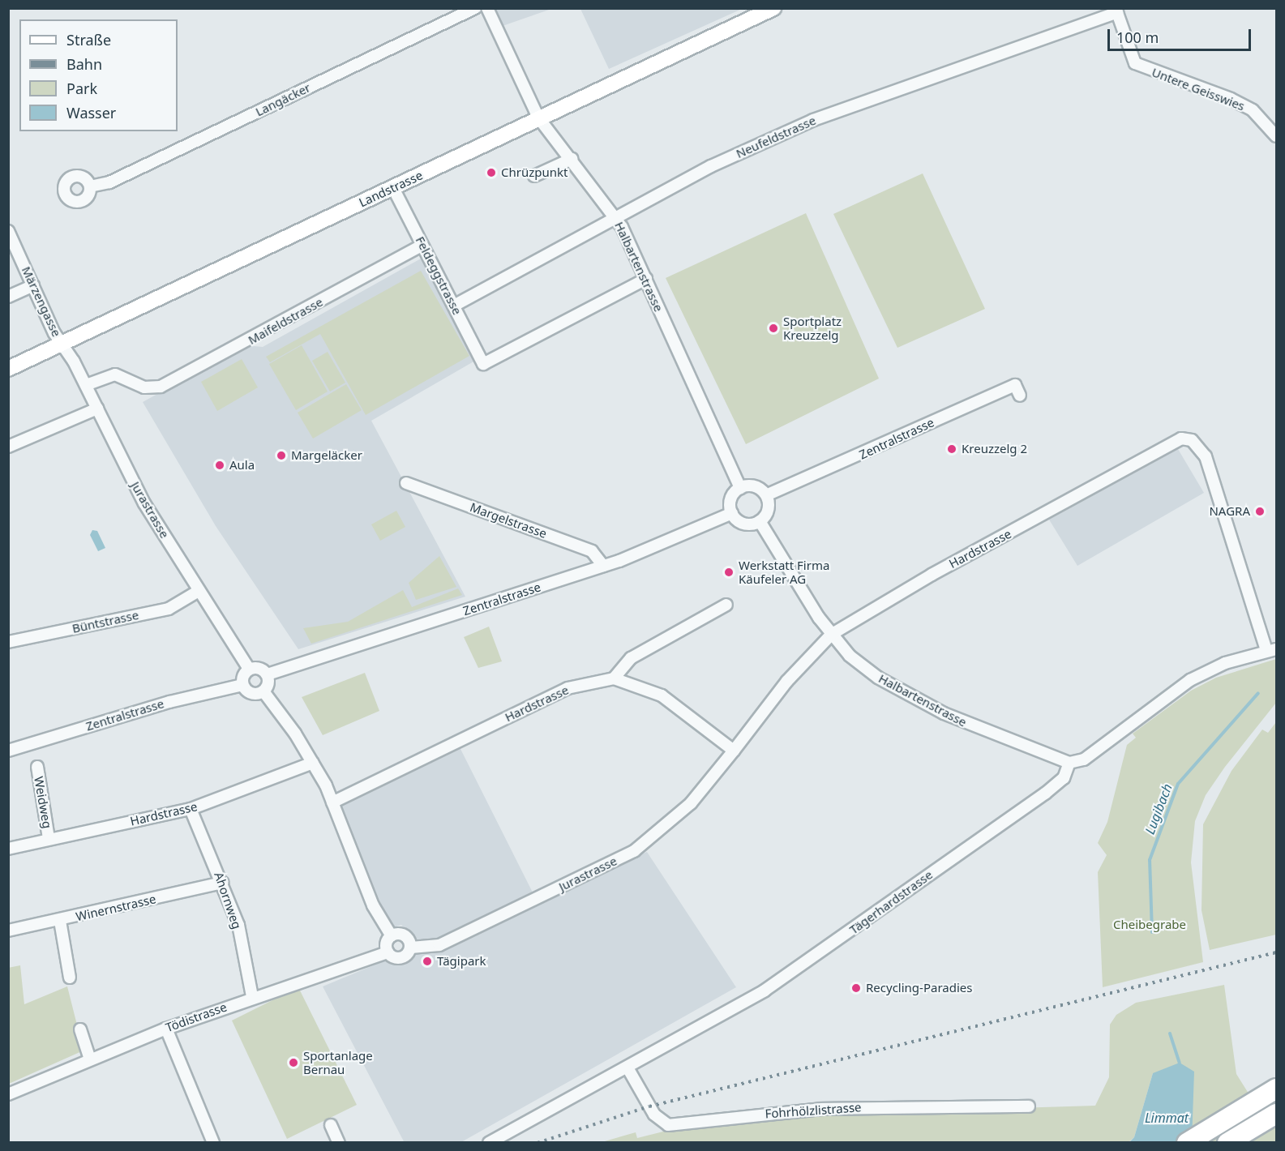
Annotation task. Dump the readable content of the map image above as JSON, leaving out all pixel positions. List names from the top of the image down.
{
  "streets": {
    "main road": ["Landstrasse"],
    "street": [
      "Untere Geisswies",
      "Langäcker",
      "Neufeldstrasse",
      "Halbartenstrasse",
      "Feldeggstrasse",
      "Märzengasse",
      "Maifeldstrasse",
      "Zentralstrasse",
      "Jurastrasse",
      "Margelstrasse",
      "Hardstrasse",
      "Büntstrasse",
      "Weidweg",
      "Ahornweg",
      "Tägerhardstrasse",
      "Winernstrasse",
      "Tödistrasse",
      "Fohrhölzlistrasse"
    ]
  },
  "crossings": [
    ["Untere Geisswies", "Neufeldstrasse"],
    ["Neufeldstrasse", "Halbartenstrasse"],
    ["Neufeldstrasse", "Feldeggstrasse"],
    ["Landstrasse", "Halbartenstrasse"],
    ["Landstrasse", "Feldeggstrasse"],
    ["Landstrasse", "Märzengasse"],
    ["Landstrasse", "Jurastrasse"],
    ["Halbartenstrasse", "Feldeggstrasse"],
    ["Halbartenstrasse", "Zentralstrasse"],
    ["Halbartenstrasse", "Hardstrasse"],
    ["Halbartenstrasse", "Tägerhardstrasse"],
    ["Feldeggstrasse", "Maifeldstrasse"],
    ["Märzengasse", "Jurastrasse"],
    ["Maifeldstrasse", "Jurastrasse"],
    ["Zentralstrasse", "Jurastrasse"],
    ["Zentralstrasse", "Margelstrasse"],
    ["Jurastrasse", "Hardstrasse"],
    ["Jurastrasse", "Büntstrasse"],
    ["Jurastrasse", "Tödistrasse"],
    ["Hardstrasse", "Weidweg"],
    ["Hardstrasse", "Ahornweg"],
    ["Ahornweg", "Winernstrasse"],
    ["Ahornweg", "Tödistrasse"],
    ["Tägerhardstrasse", "Fohrhölzlistrasse"]
  ],
  "water": ["Lugibach", "Limmat"],
  "parks": ["Cheibegrabe"],
  "places": [
    "Chrüzpunkt",
    "Sportplatz Kreuzzelg",
    "Kreuzzelg 2",
    "Margeläcker",
    "Aula",
    "NAGRA",
    "Werkstatt Firma Käufeler AG",
    "Tägipark",
    "Recycling-Paradies",
    "Sportanlage Bernau"
  ],
  "legend": [
    "Straße",
    "Bahn",
    "Park",
    "Wasser"
  ],
  "scale_bar": "100 m"
}
